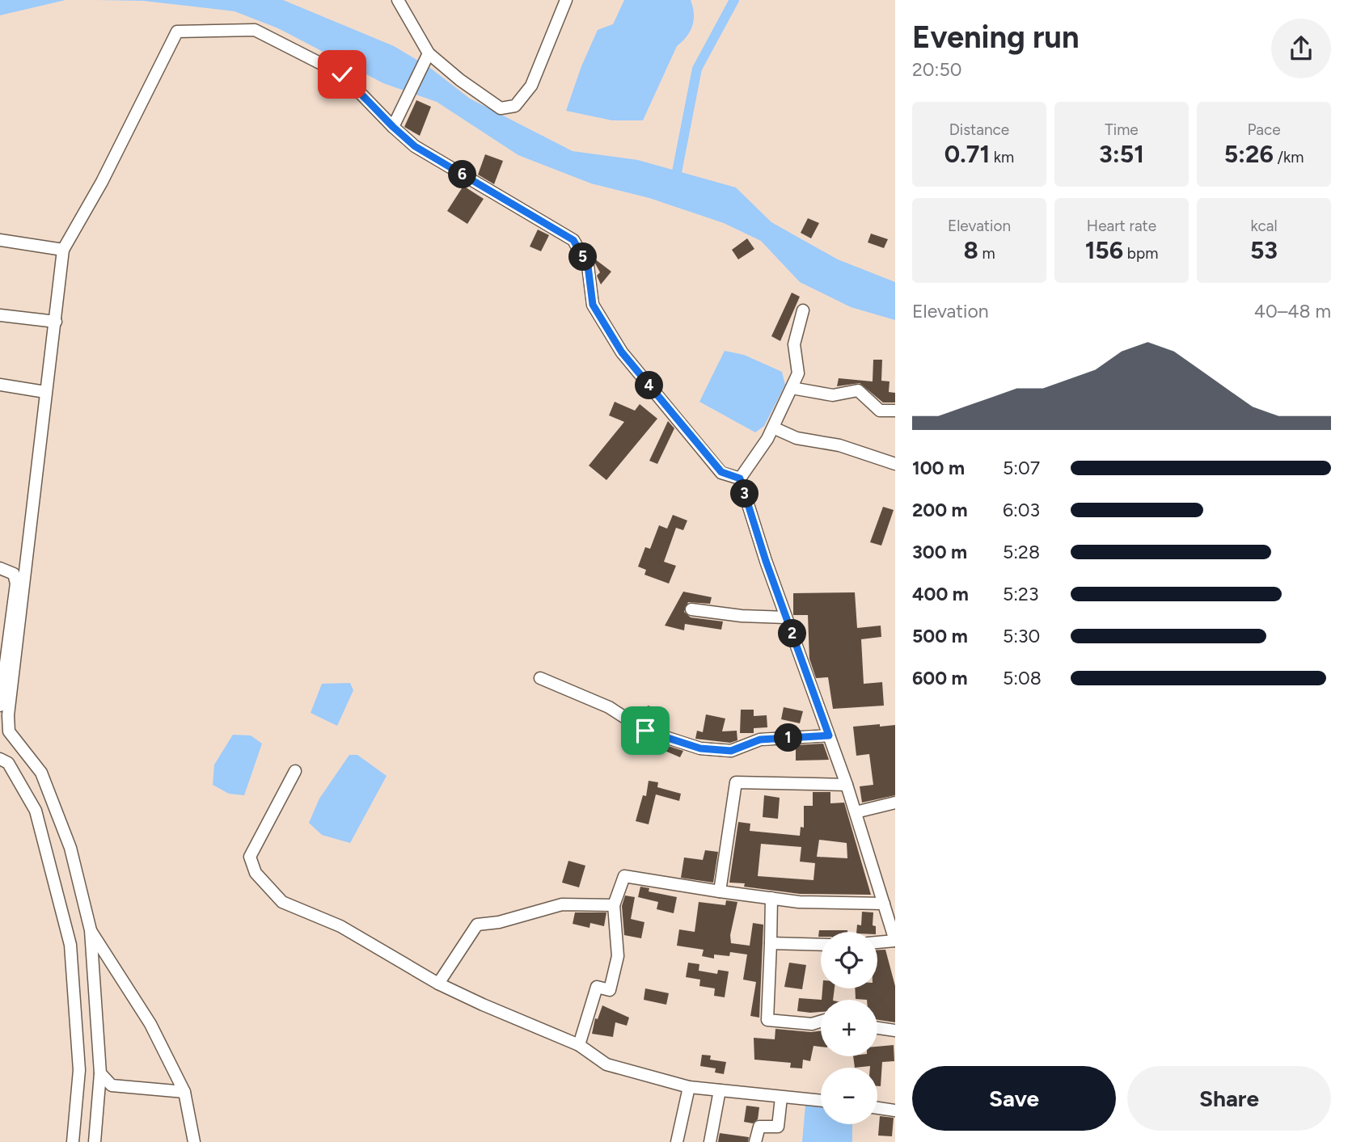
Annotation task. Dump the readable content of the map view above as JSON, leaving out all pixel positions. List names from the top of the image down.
{
  "page": {
    "heading": ["Evening run", "20:50"],
    "stats": [
      ["Distance", "0.71 km"],
      ["Time", "3:51"],
      ["Pace", "5:26 /km"],
      ["Elevation", "8 m"],
      ["Heart rate", "156 bpm"],
      ["kcal", "53"]
    ],
    "pins": [
      "6",
      "5",
      "4",
      "3",
      "2",
      "1"
    ],
    "chart": ["Elevation", "40–48 m"],
    "list": [
      {
        "name": "100 m",
        "note": "5:07"
      },
      {
        "name": "200 m",
        "note": "6:03"
      },
      {
        "name": "300 m",
        "note": "5:28"
      },
      {
        "name": "400 m",
        "note": "5:23"
      },
      {
        "name": "500 m",
        "note": "5:30"
      },
      {
        "name": "600 m",
        "note": "5:08"
      }
    ],
    "map_buttons": ["+", "−"],
    "buttons": ["Save", "Share"]
  }
}
